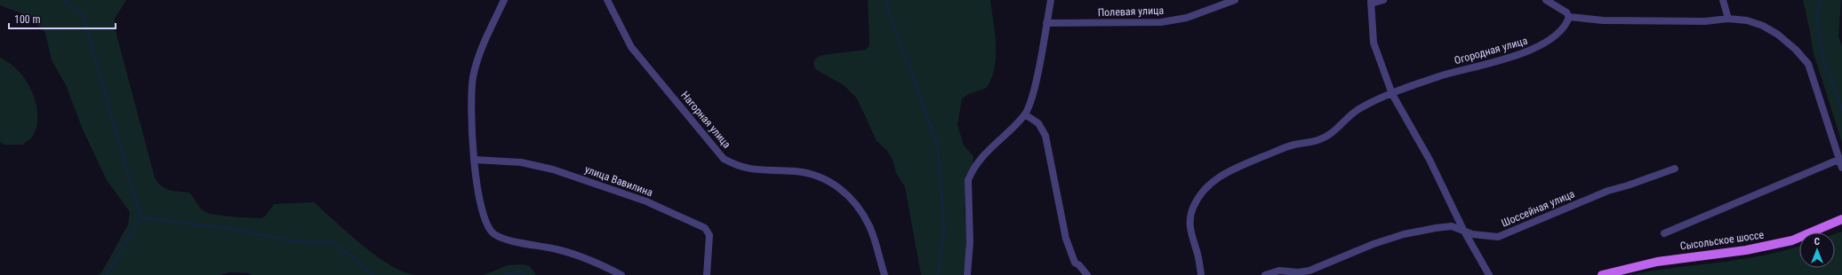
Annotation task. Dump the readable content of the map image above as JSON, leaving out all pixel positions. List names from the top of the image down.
{
  "streets": {
    "main road": ["Сысольское шоссе"],
    "street": [
      "Полевая улица",
      "Огородная улица",
      "Нагорная улица",
      "улица Вавилина",
      "Шоссейная улица"
    ]
  },
  "scale_bar": "100 m",
  "north": "top"
}
